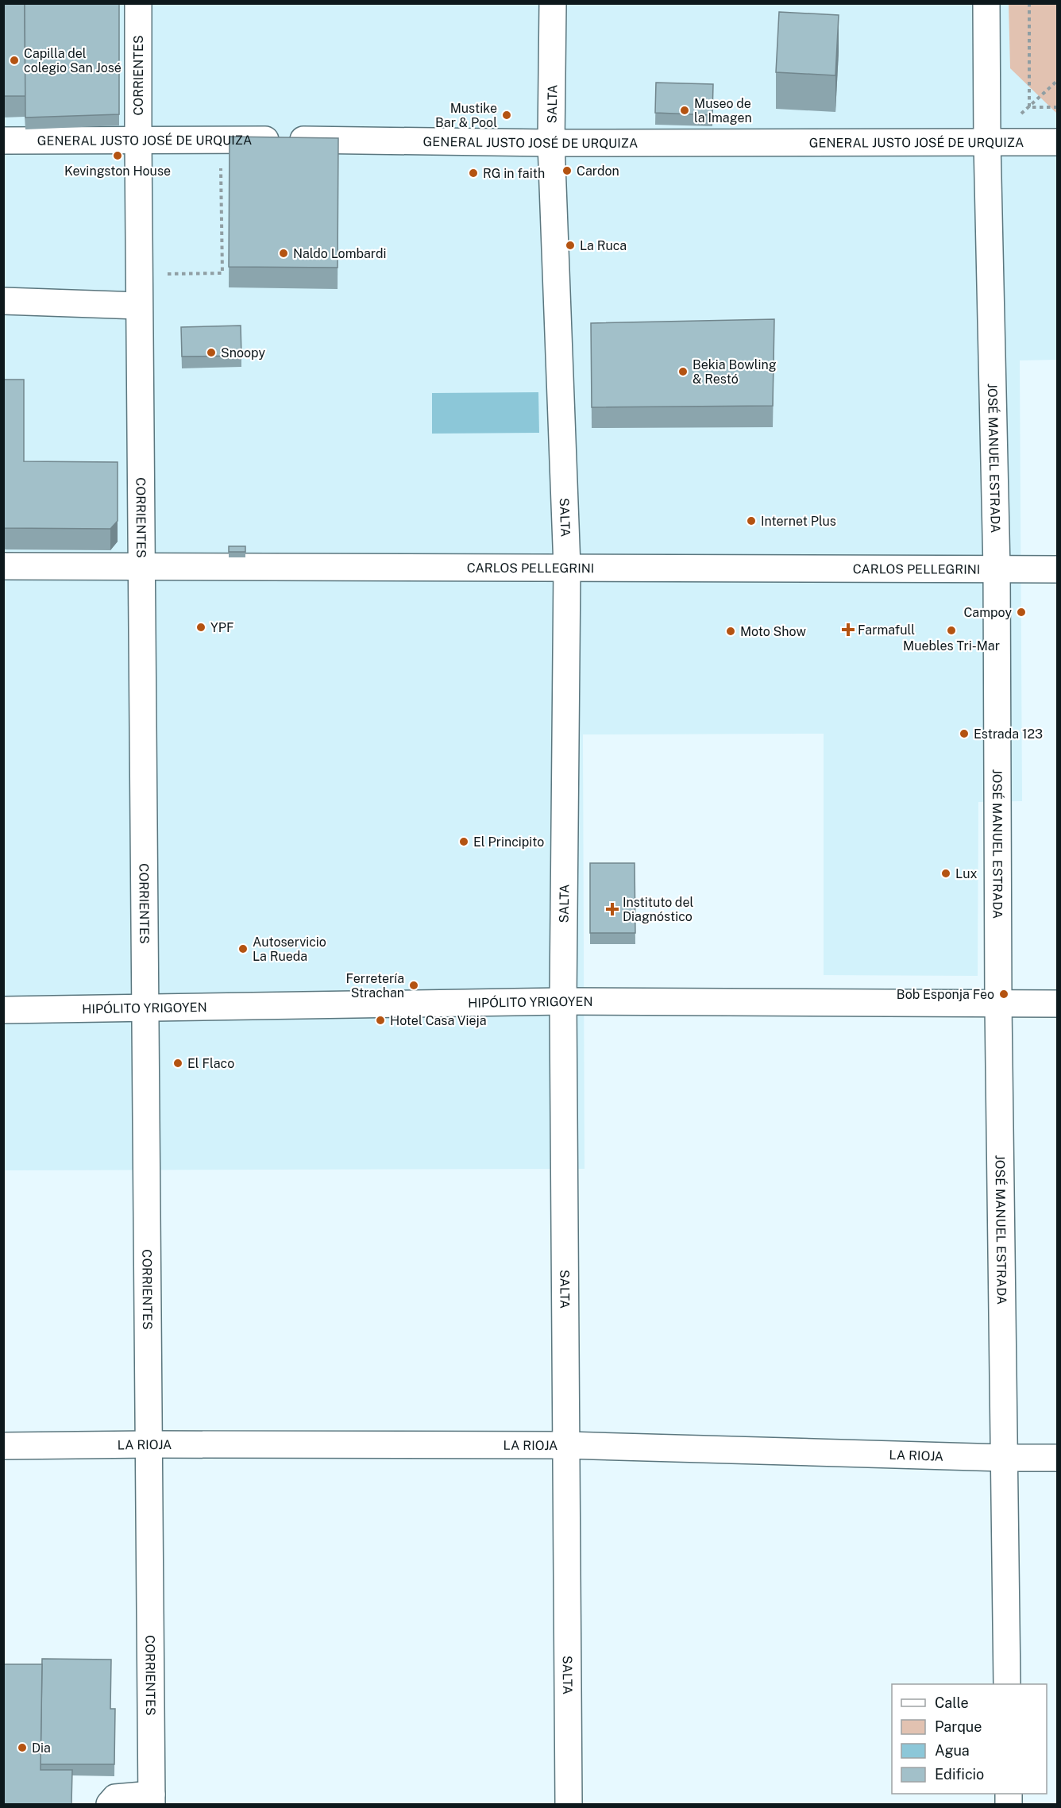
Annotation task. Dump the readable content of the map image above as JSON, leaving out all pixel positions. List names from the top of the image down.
{
  "streets": {
    "street": [
      "CORRIENTES",
      "SALTA",
      "GENERAL JUSTO JOSÉ DE URQUIZA",
      "JOSÉ MANUEL ESTRADA",
      "CARLOS PELLEGRINI",
      "HIPÓLITO YRIGOYEN",
      "LA RIOJA"
    ]
  },
  "crossings": [
    ["CORRIENTES", "GENERAL JUSTO JOSÉ DE URQUIZA"],
    ["CORRIENTES", "CARLOS PELLEGRINI"],
    ["CORRIENTES", "HIPÓLITO YRIGOYEN"],
    ["CORRIENTES", "LA RIOJA"],
    ["SALTA", "GENERAL JUSTO JOSÉ DE URQUIZA"],
    ["SALTA", "CARLOS PELLEGRINI"],
    ["SALTA", "HIPÓLITO YRIGOYEN"],
    ["SALTA", "LA RIOJA"],
    ["GENERAL JUSTO JOSÉ DE URQUIZA", "JOSÉ MANUEL ESTRADA"],
    ["JOSÉ MANUEL ESTRADA", "CARLOS PELLEGRINI"],
    ["JOSÉ MANUEL ESTRADA", "HIPÓLITO YRIGOYEN"],
    ["JOSÉ MANUEL ESTRADA", "LA RIOJA"]
  ],
  "places": {
    "other": [
      "Capilla del colegio San José",
      "Museo de la Imagen",
      "Mustike Bar & Pool",
      "Kevingston House",
      "Cardon",
      "RG in faith",
      "La Ruca",
      "Naldo Lombardi",
      "Snoopy",
      "Bekia Bowling & Restó",
      "Internet Plus",
      "Campoy",
      "YPF",
      "Muebles Tri-Mar",
      "Moto Show",
      "Estrada 123",
      "El Principito",
      "Lux",
      "Autoservicio La Rueda",
      "Ferretería Strachan",
      "Bob Esponja Feo",
      "Hotel Casa Vieja",
      "El Flaco",
      "Dia"
    ],
    "health": ["Farmafull", "Instituto del Diagnóstico"]
  },
  "legend": [
    "Calle",
    "Parque",
    "Agua",
    "Edificio"
  ]
}
